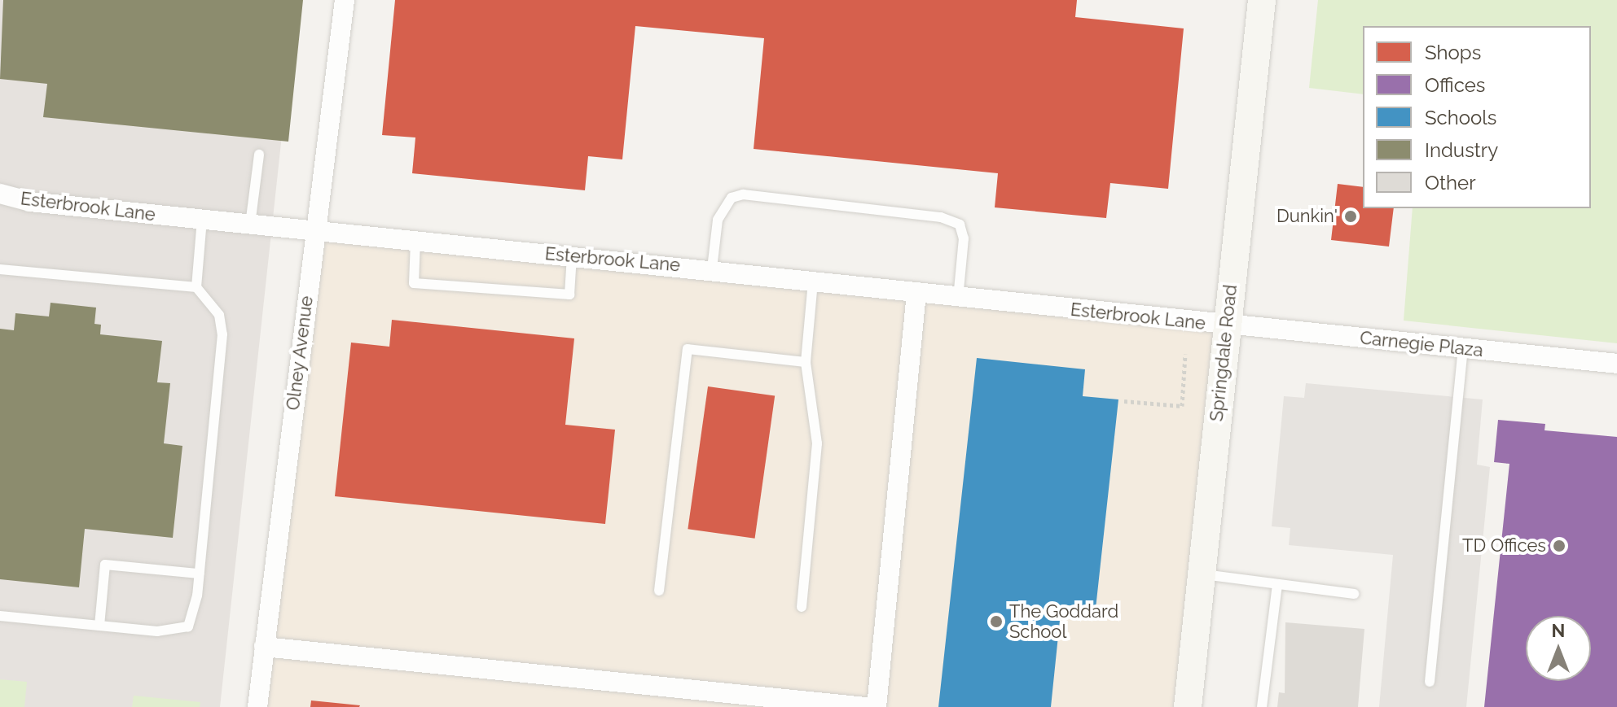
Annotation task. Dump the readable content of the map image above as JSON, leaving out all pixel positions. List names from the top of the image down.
{
  "streets": {
    "main road": ["Springdale Road"],
    "street": ["Esterbrook Lane", "Carnegie Plaza", "Olney Avenue"]
  },
  "crossings": [
    ["Esterbrook Lane", "Carnegie Plaza"],
    ["Esterbrook Lane", "Olney Avenue"],
    ["Esterbrook Lane", "Springdale Road"],
    ["Carnegie Plaza", "Springdale Road"]
  ],
  "places": ["Dunkin'", "TD Offices", "The Goddard School"],
  "legend": [
    "Shops",
    "Offices",
    "Schools",
    "Industry",
    "Other"
  ],
  "north": "top"
}
